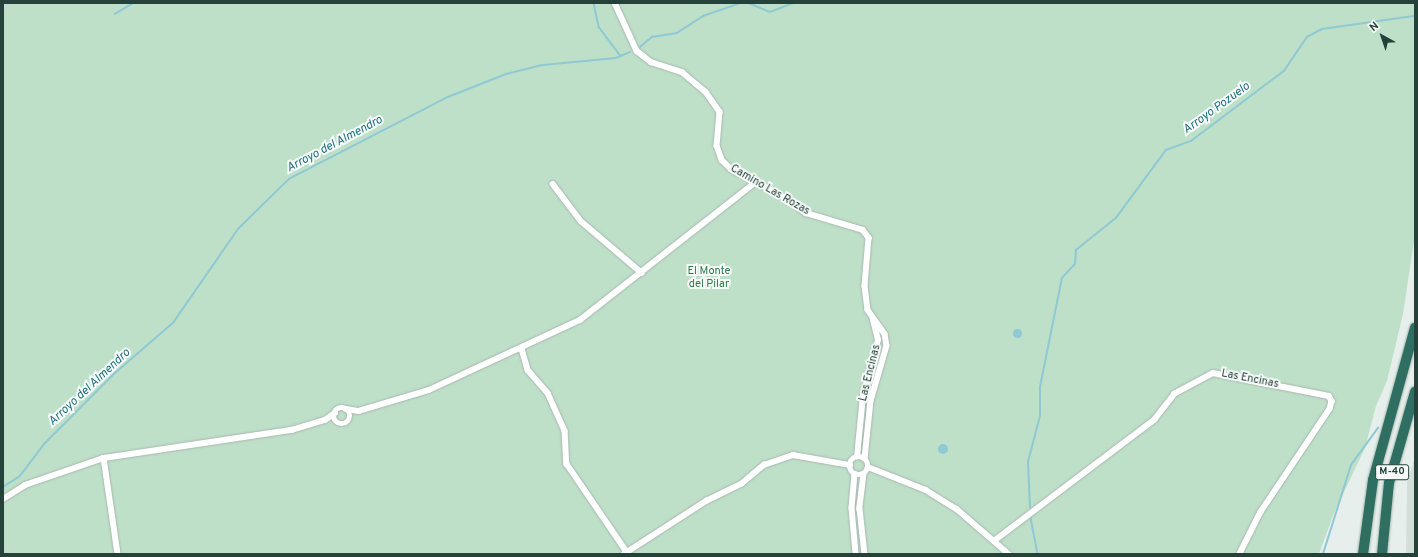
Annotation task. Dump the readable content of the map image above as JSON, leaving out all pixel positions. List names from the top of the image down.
{
  "streets": {
    "highway": ["M-40"],
    "street": ["Camino Las Rozas", "Las Encinas"]
  },
  "crossings": [
    ["Camino Las Rozas", "Las Encinas"]
  ],
  "water": ["Arroyo Pozuelo", "Arroyo del Almendro"],
  "parks": ["El Monte del Pilar"],
  "north": "top left"
}
